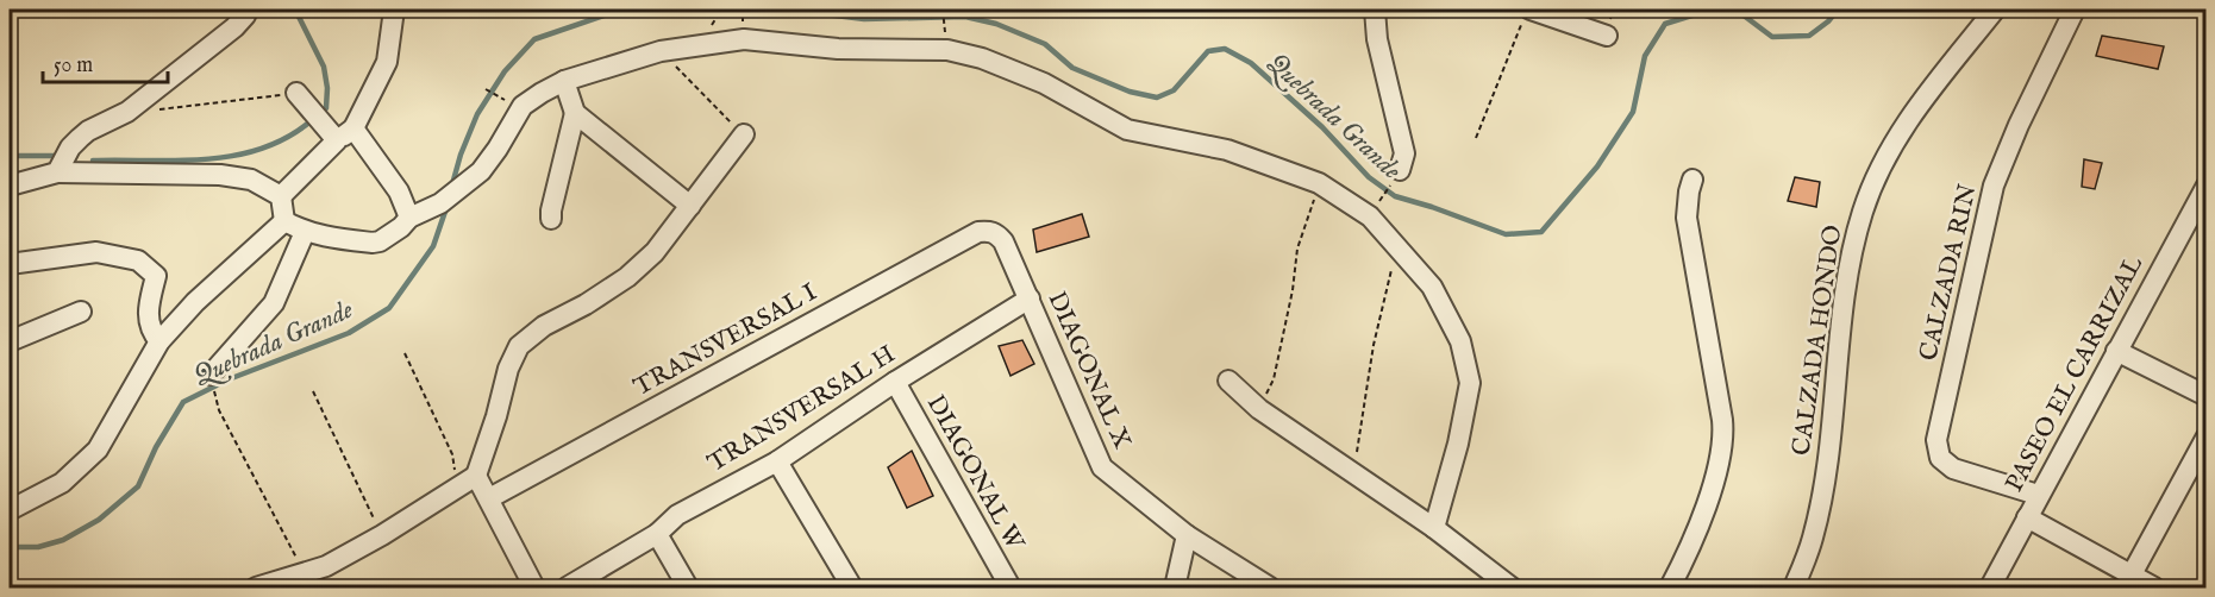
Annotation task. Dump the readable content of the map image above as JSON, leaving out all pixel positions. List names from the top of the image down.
{
  "streets": {
    "street": [
      "CALZADA RIN",
      "TRANSVERSAL I",
      "CALZADA HONDO",
      "DIAGONAL X",
      "PASEO EL CARRIZAL",
      "TRANSVERSAL H",
      "DIAGONAL W"
    ]
  },
  "crossings": [
    ["CALZADA RIN", "PASEO EL CARRIZAL"],
    ["TRANSVERSAL I", "DIAGONAL X"],
    ["DIAGONAL X", "TRANSVERSAL H"],
    ["TRANSVERSAL H", "DIAGONAL W"]
  ],
  "water": ["Quebrada Grande"],
  "scale_bar": "50 m"
}
